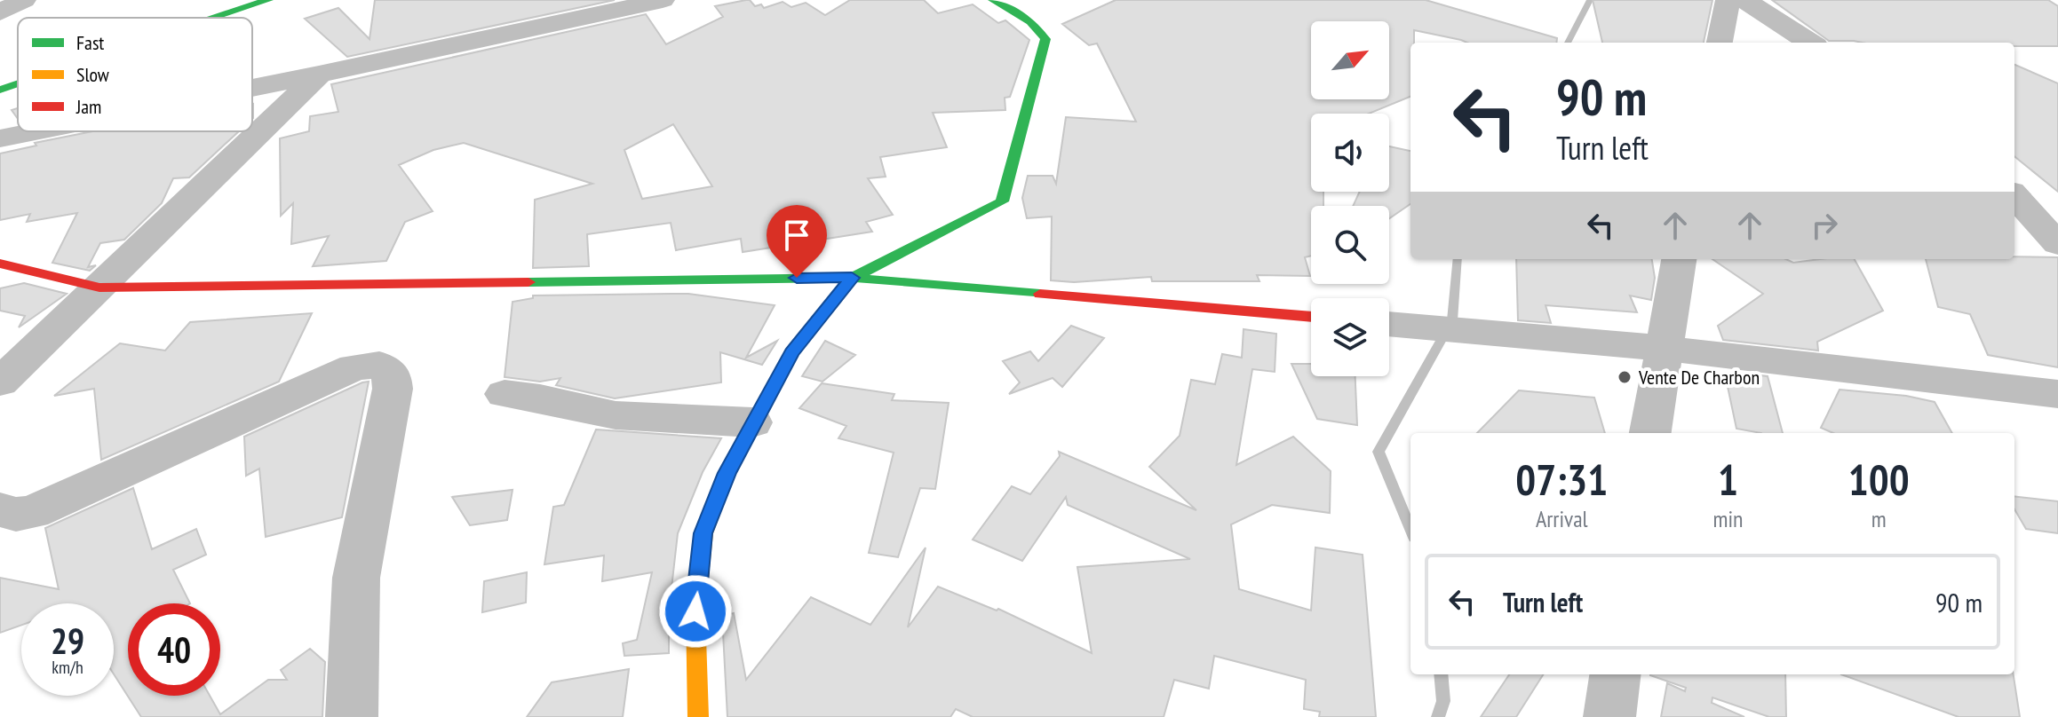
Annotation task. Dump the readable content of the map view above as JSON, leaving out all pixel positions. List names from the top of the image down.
{
  "places": ["Vente De Charbon"],
  "legend": ["Fast", "Slow", "Jam"],
  "north": "top right",
  "page": {
    "turn": ["90 m", "Turn left"],
    "eta": [
      "07:31",
      "Arrival",
      "1",
      "min",
      "100",
      "m"
    ],
    "list": [
      {
        "name": "Turn left",
        "value": "90 m"
      }
    ],
    "speed": "29 km/h",
    "limit": "40"
  }
}
